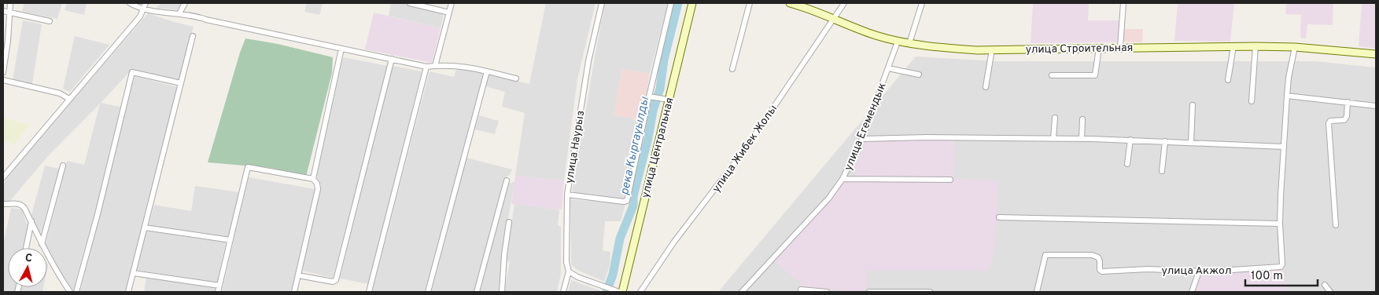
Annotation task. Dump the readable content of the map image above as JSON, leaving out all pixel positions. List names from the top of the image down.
{
  "streets": {
    "main road": ["улица Строительная", "улица Центральная"],
    "street": [
      "улица Егемендык",
      "улица Наурыз",
      "улица Жибек Жолы",
      "улица Акжол"
    ]
  },
  "crossings": [
    ["улица Строительная", "улица Егемендык"],
    ["улица Строительная", "улица Жибек Жолы"],
    ["улица Строительная", "улица Акжол"]
  ],
  "water": ["река Кыргауылды"],
  "scale_bar": "100 m",
  "north": "top"
}
